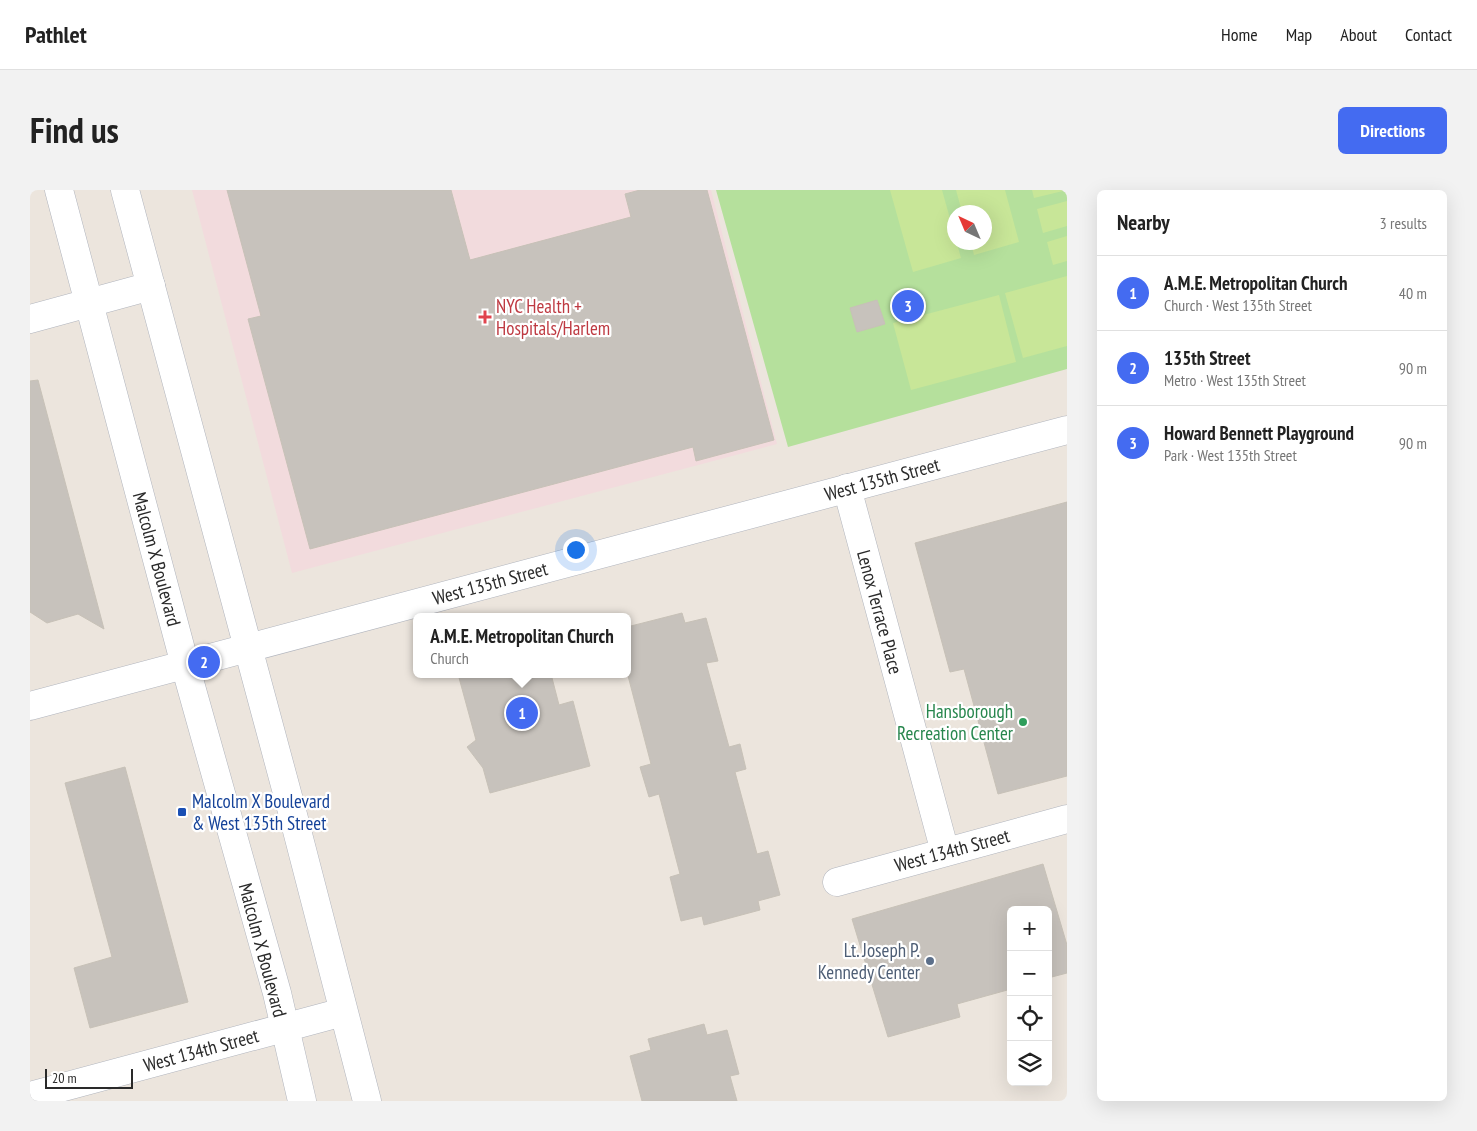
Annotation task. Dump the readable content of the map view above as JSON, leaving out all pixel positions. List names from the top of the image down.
{
  "streets": {
    "street": [
      "West 135th Street",
      "Malcolm X Boulevard",
      "Lenox Terrace Place",
      "West 134th Street"
    ]
  },
  "crossings": [
    ["West 135th Street", "Malcolm X Boulevard"],
    ["West 135th Street", "Lenox Terrace Place"],
    ["Malcolm X Boulevard", "West 134th Street"],
    ["Lenox Terrace Place", "West 134th Street"]
  ],
  "places": {
    "health": ["NYC Health + Hospitals/Harlem"],
    "other": ["Hansborough Recreation Center", "Lt. Joseph P. Kennedy Center"],
    "transit": ["Malcolm X Boulevard & West 135th Street"]
  },
  "scale_bar": "20 m",
  "north": "top left",
  "page": {
    "header": "Pathlet",
    "nav": [
      "Home",
      "Map",
      "About",
      "Contact"
    ],
    "title": "Find us",
    "buttons": "Directions",
    "heading": ["Nearby", "3 results"],
    "list": [
      {
        "mark": "1",
        "name": "A.M.E. Metropolitan Church",
        "note": "Church · West 135th Street",
        "value": "40 m"
      },
      {
        "mark": "2",
        "name": "135th Street",
        "note": "Metro · West 135th Street",
        "value": "90 m"
      },
      {
        "mark": "3",
        "name": "Howard Bennett Playground",
        "note": "Park · West 135th Street",
        "value": "90 m"
      }
    ],
    "pins": ["3", "2", "1"],
    "popup": ["A.M.E. Metropolitan Church", "Church"],
    "map_buttons": ["+", "−"],
    "scale": "20 m"
  }
}
